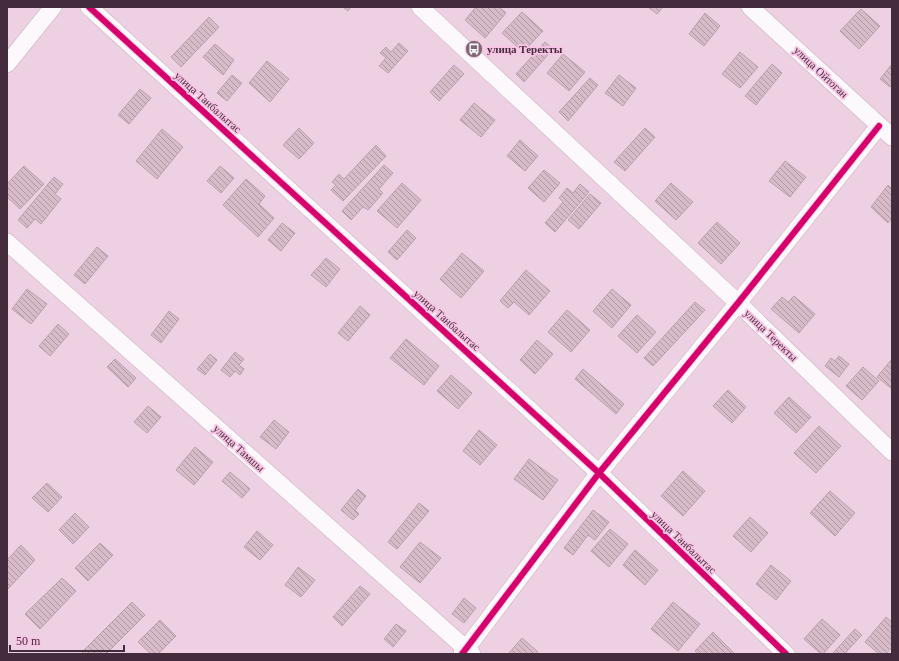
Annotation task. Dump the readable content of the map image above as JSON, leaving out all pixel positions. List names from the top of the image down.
{
  "streets": {
    "street": [
      "улица Ойтоган",
      "улица Танбалытас",
      "улица Теректы",
      "улица Тамшы"
    ]
  },
  "places": {
    "bus stop": ["улица Теректы"]
  },
  "scale_bar": "50 m"
}
